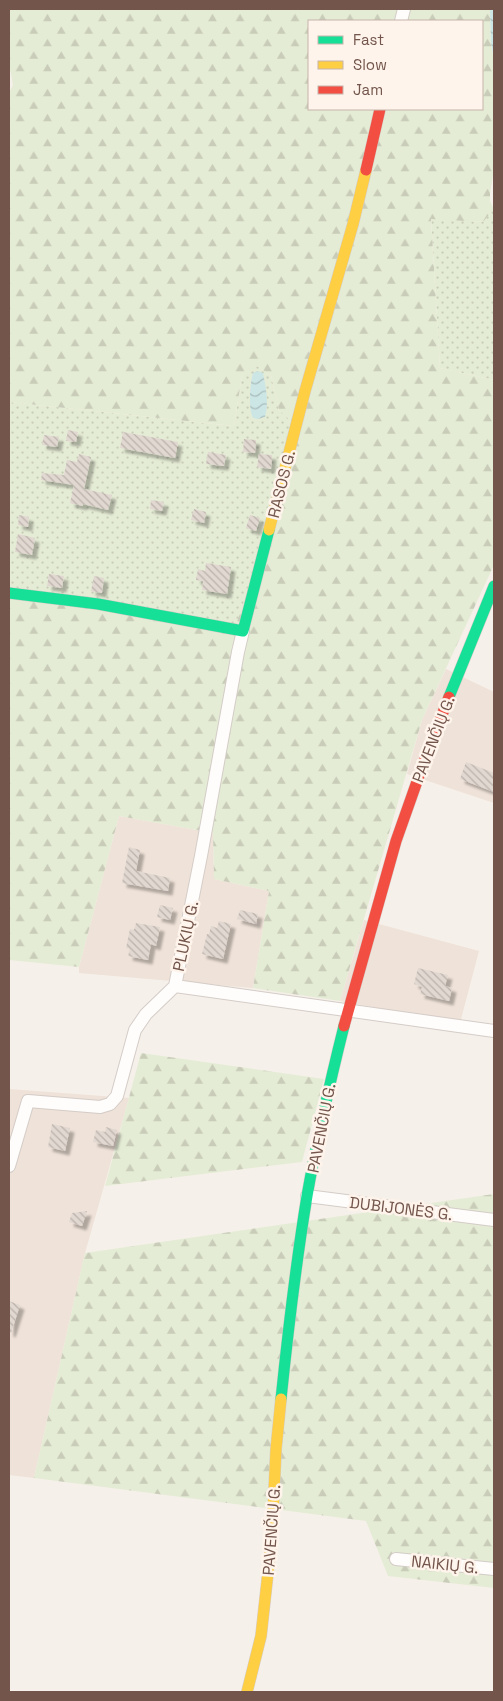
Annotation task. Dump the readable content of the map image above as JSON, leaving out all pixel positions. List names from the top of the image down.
{
  "streets": {
    "street": [
      "RASOS G.",
      "PAVENČIŲ G.",
      "PLUKIŲ G.",
      "DUBIJONĖS G.",
      "NAIKIŲ G."
    ]
  },
  "crossings": [
    ["RASOS G.", "PLUKIŲ G."],
    ["PAVENČIŲ G.", "DUBIJONĖS G."]
  ],
  "legend": ["Fast", "Slow", "Jam"]
}
